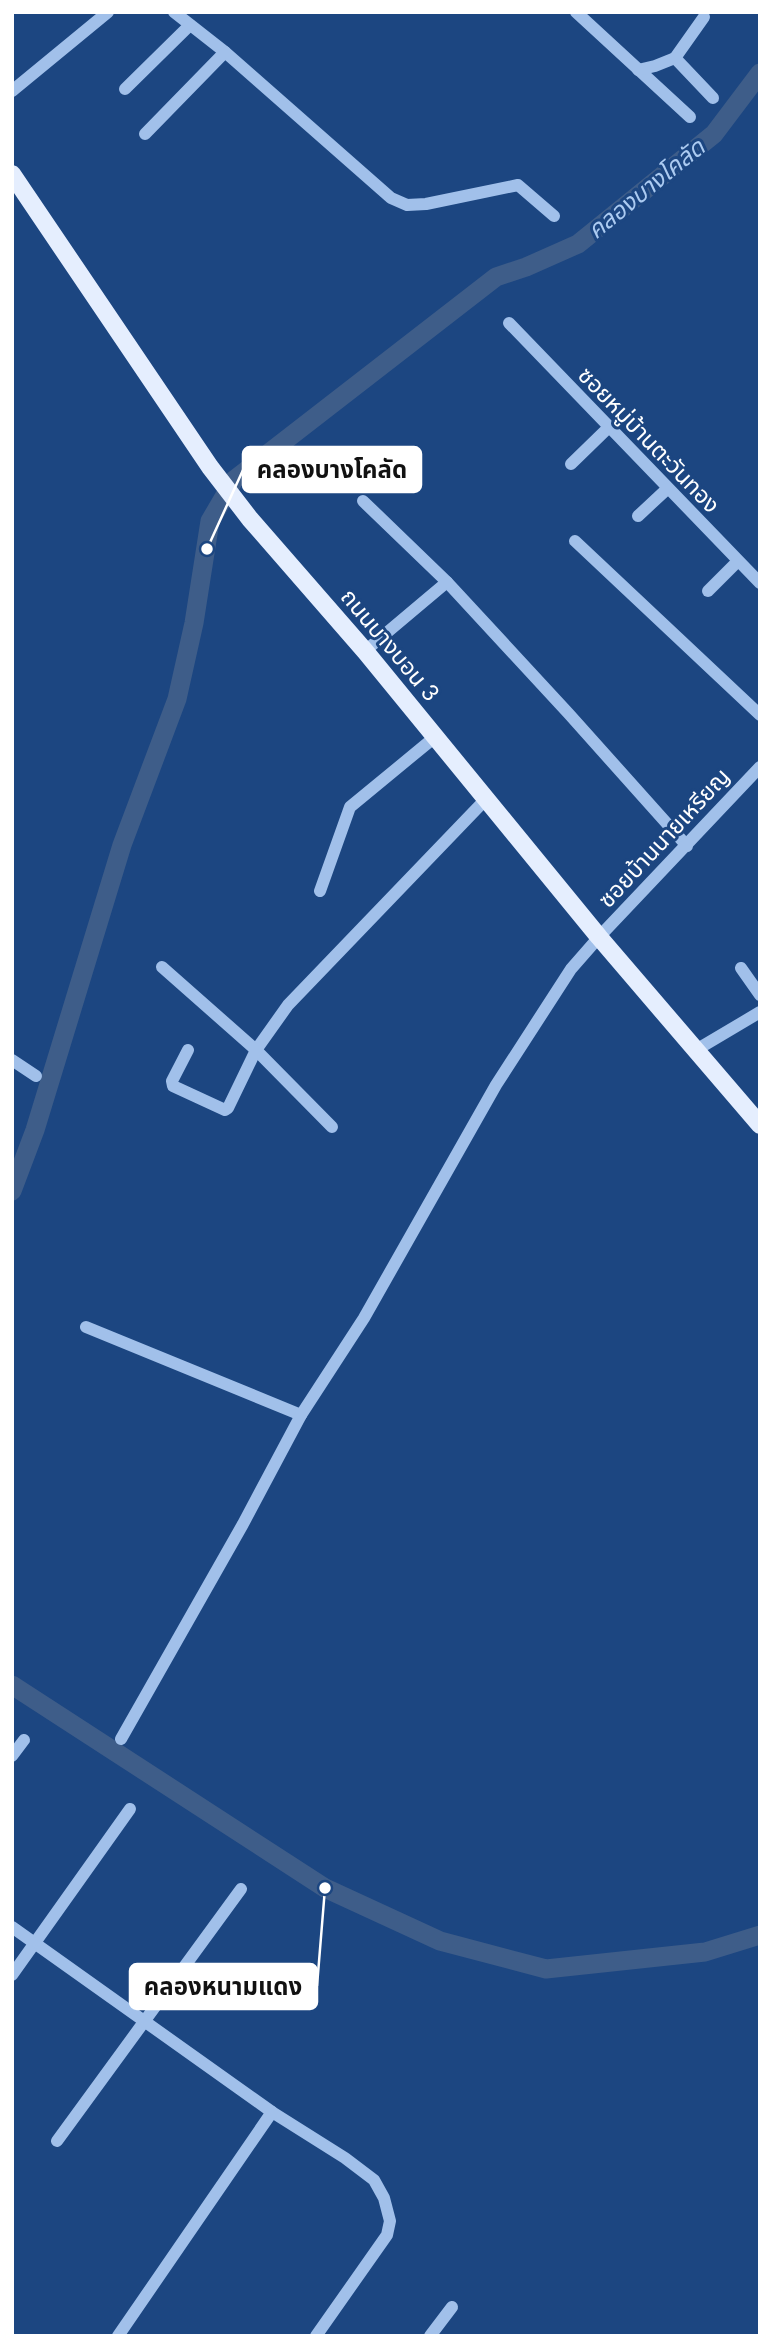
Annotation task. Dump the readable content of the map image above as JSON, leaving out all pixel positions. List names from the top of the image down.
{
  "streets": {
    "main road": ["ถนนบางบอน 3"],
    "street": ["ซอยหมู่บ้านตะวันทอง", "ซอยบ้านนายเหรียญ"]
  },
  "crossings": [
    ["ถนนบางบอน 3", "ซอยบ้านนายเหรียญ"]
  ],
  "water": ["คลองบางโคลัด"],
  "places": ["คลองบางโคลัด", "คลองหนามแดง"]
}
